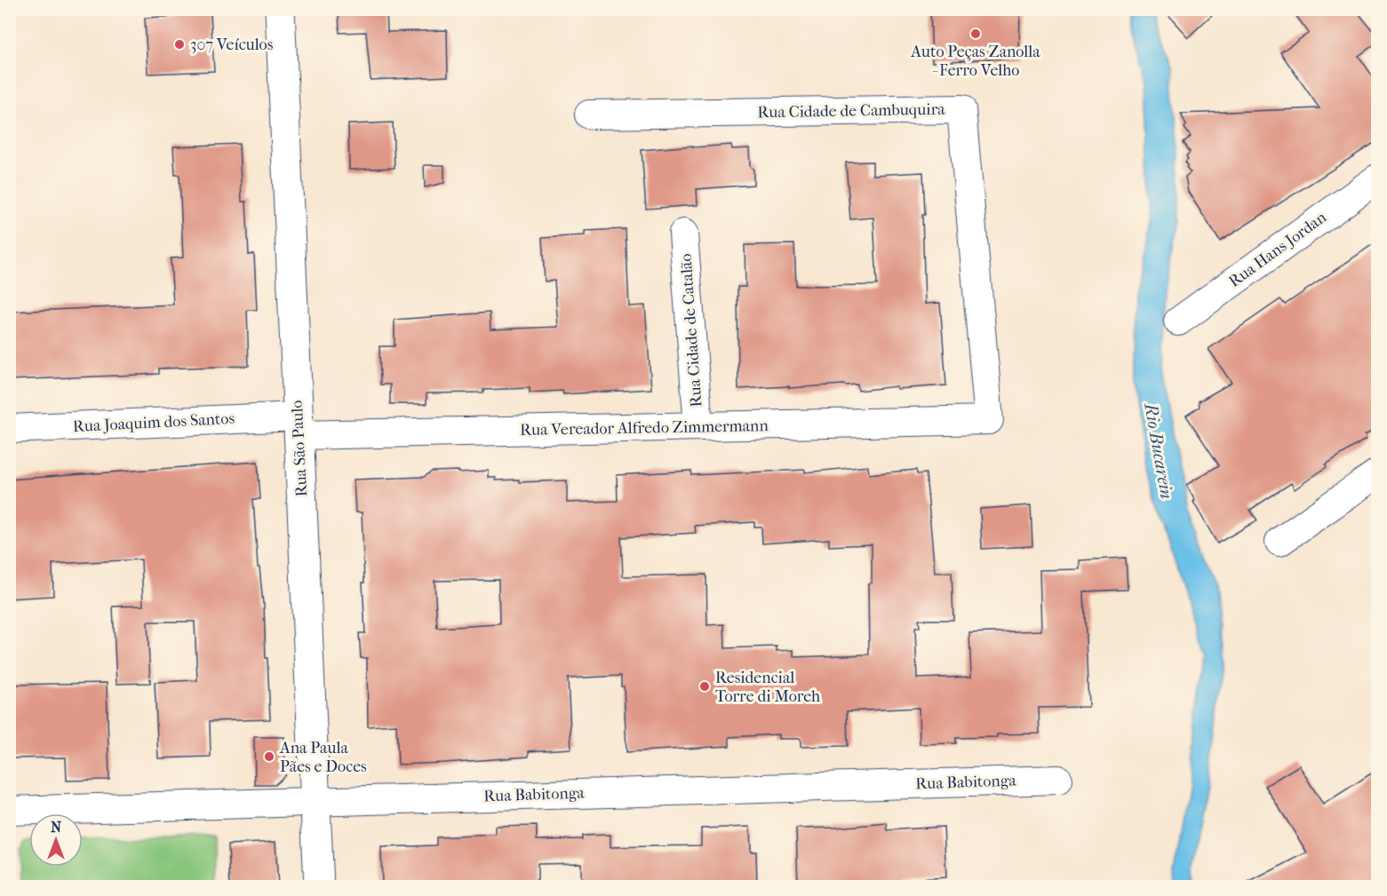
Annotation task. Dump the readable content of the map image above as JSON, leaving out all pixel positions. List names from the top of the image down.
{
  "streets": {
    "main road": ["Rua São Paulo"],
    "street": [
      "Rua Cidade de Cambuquira",
      "Rua Hans Jordan",
      "Rua Cidade de Catalão",
      "Rua Joaquim dos Santos",
      "Rua Vereador Alfredo Zimmermann",
      "Rua Babitonga"
    ]
  },
  "crossings": [
    ["Rua Cidade de Cambuquira", "Rua Vereador Alfredo Zimmermann"],
    ["Rua Cidade de Catalão", "Rua Vereador Alfredo Zimmermann"],
    ["Rua Joaquim dos Santos", "Rua Vereador Alfredo Zimmermann"],
    ["Rua Joaquim dos Santos", "Rua São Paulo"],
    ["Rua Vereador Alfredo Zimmermann", "Rua São Paulo"],
    ["Rua São Paulo", "Rua Babitonga"]
  ],
  "water": ["Rio Bucarein"],
  "places": [
    "Auto Peças Zanolla - Ferro Velho",
    "307 Veículos",
    "Residencial Torre di Moreh",
    "Ana Paula Pães e Doces"
  ],
  "north": "top"
}
